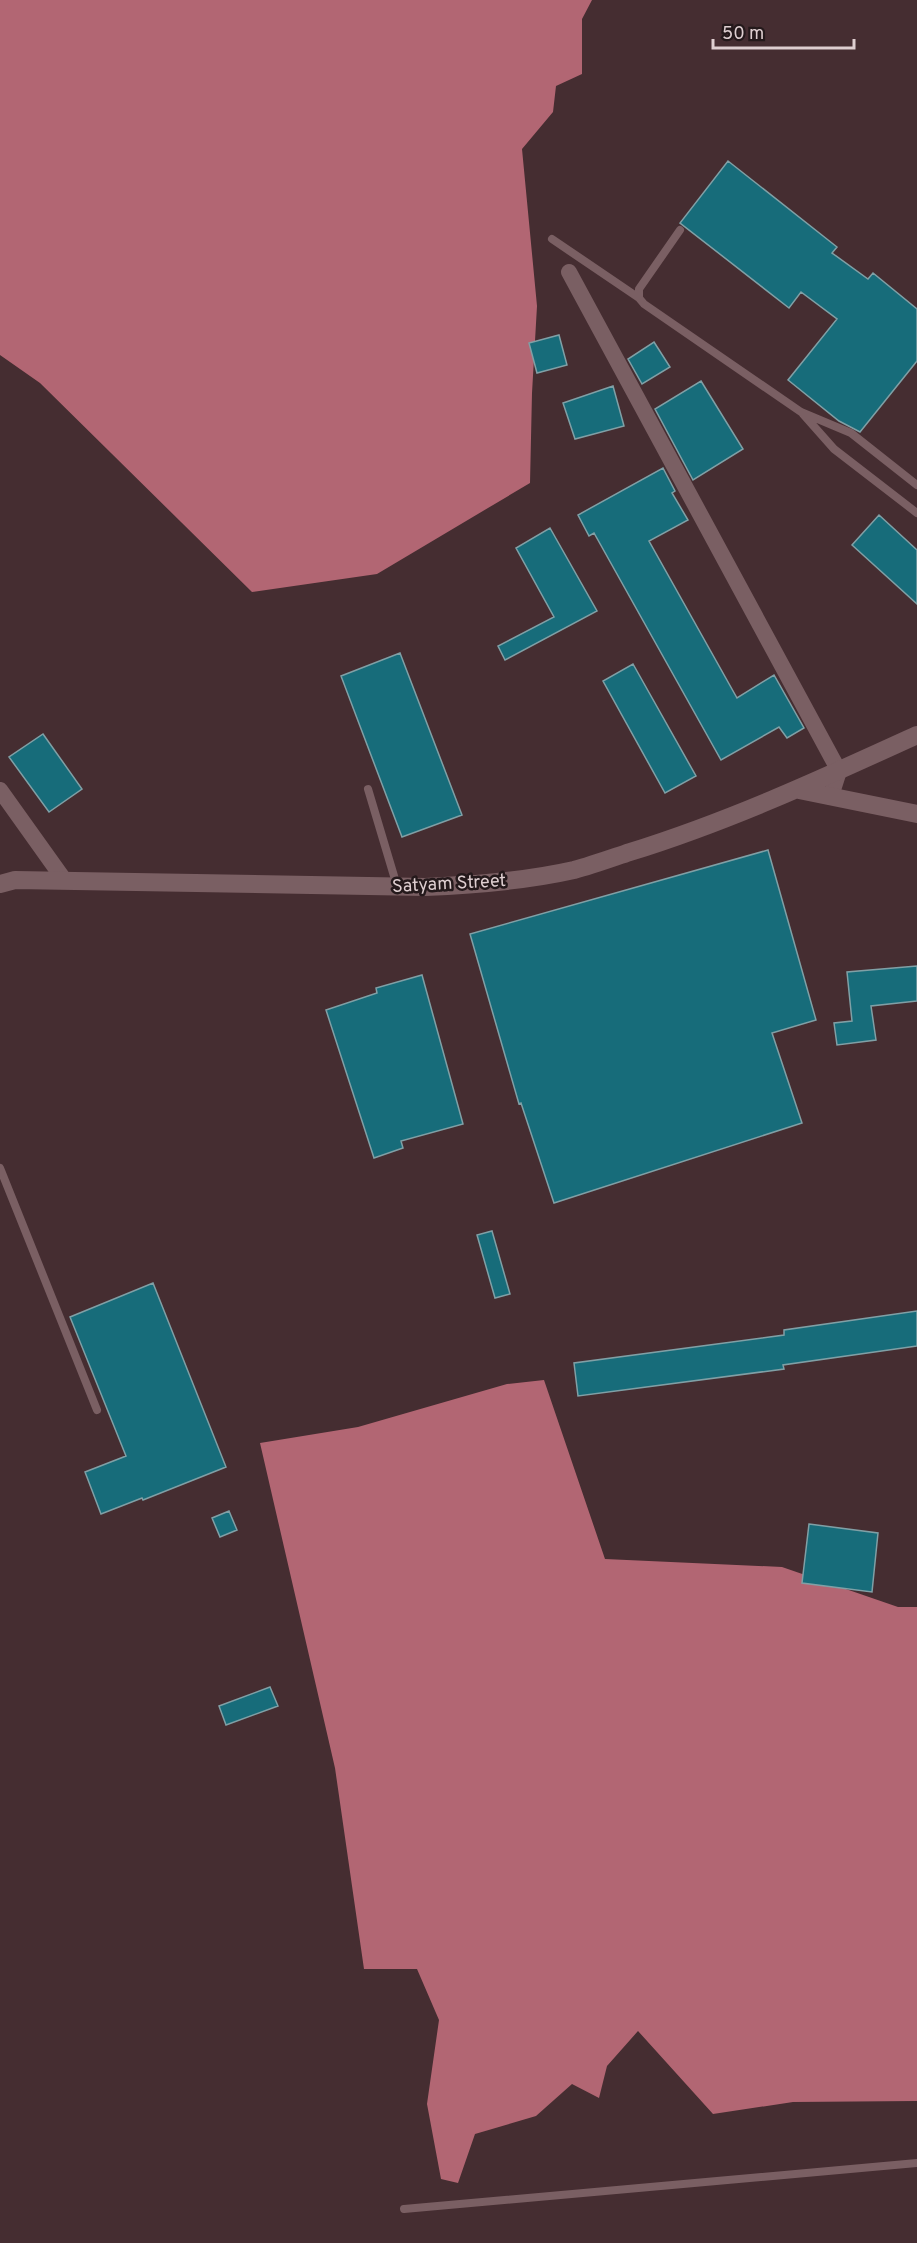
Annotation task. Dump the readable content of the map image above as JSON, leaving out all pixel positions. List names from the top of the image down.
{
  "streets": {
    "street": ["Satyam Street"]
  },
  "scale_bar": "50 m"
}
